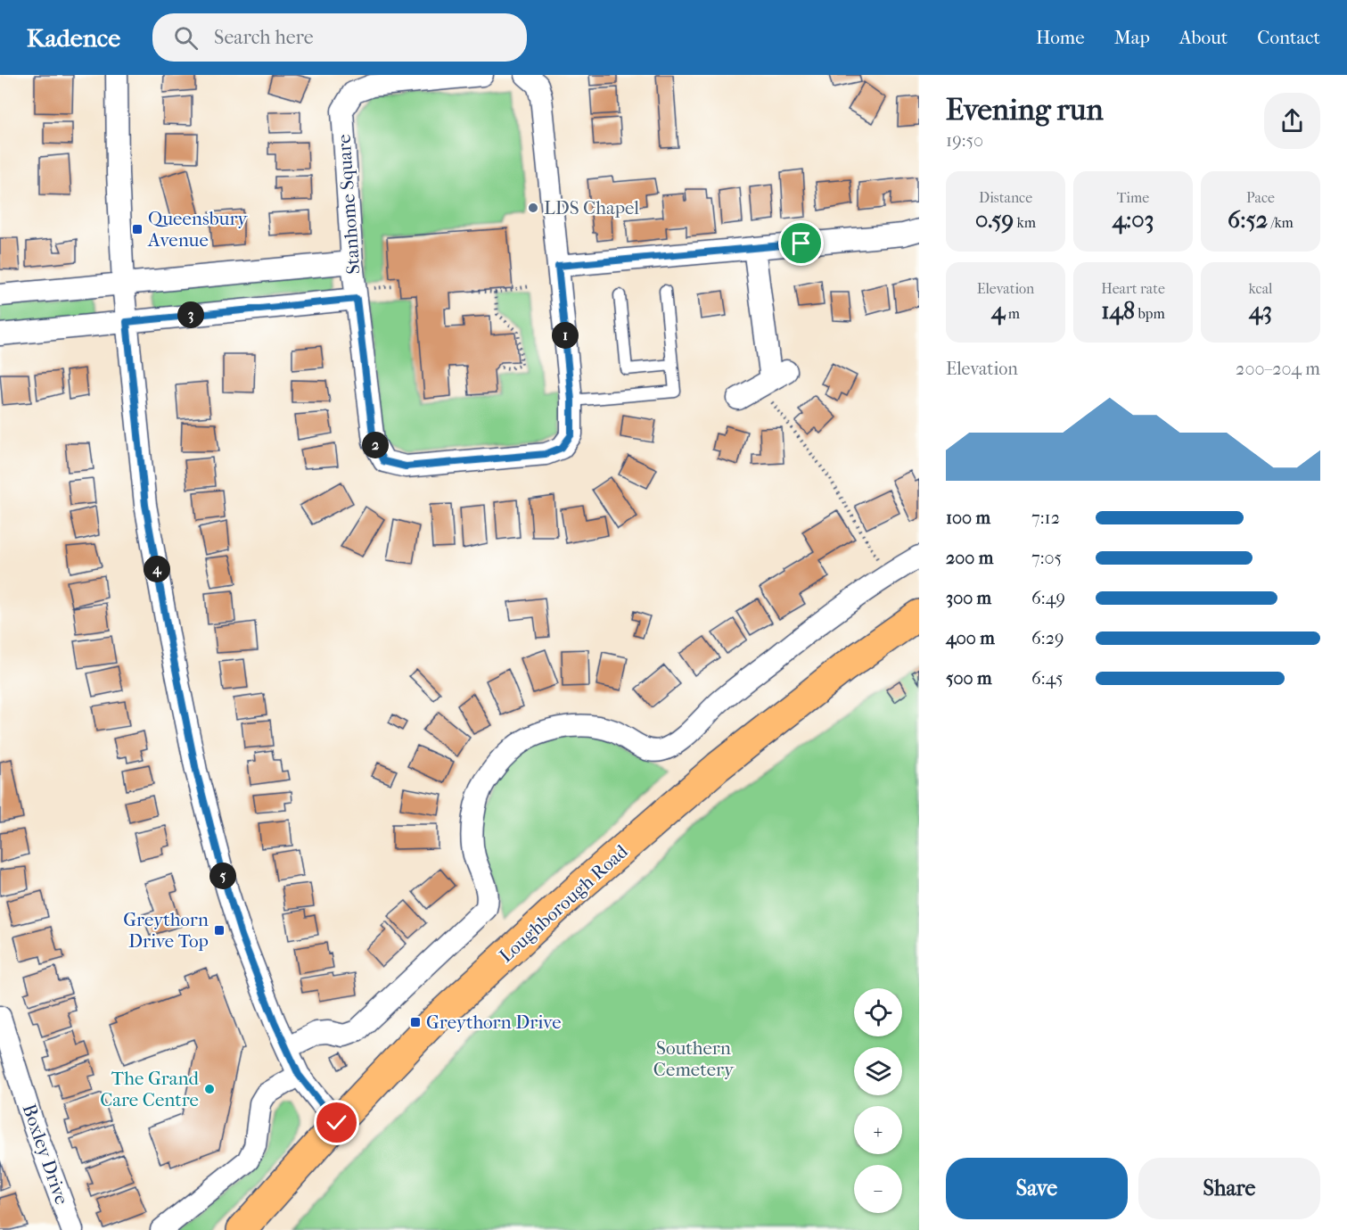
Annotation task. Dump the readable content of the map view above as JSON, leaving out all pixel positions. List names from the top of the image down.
{
  "streets": {
    "main road": ["Loughborough Road"],
    "street": ["Stanhome Square", "Boxley Drive"]
  },
  "parks": ["Southern Cemetery"],
  "places": {
    "other": ["LDS Chapel", "The Grand Care Centre"],
    "transit": ["Queensbury Avenue", "Greythorn Drive Top", "Greythorn Drive"]
  },
  "page": {
    "header": "Kadence",
    "search": "Search here",
    "nav": [
      "Home",
      "Map",
      "About",
      "Contact"
    ],
    "heading": ["Evening run", "19:50"],
    "stats": [
      ["Distance", "0.59 km"],
      ["Time", "4:03"],
      ["Pace", "6:52 /km"],
      ["Elevation", "4 m"],
      ["Heart rate", "148 bpm"],
      ["kcal", "43"]
    ],
    "pins": [
      "3",
      "1",
      "2",
      "4",
      "5"
    ],
    "chart": ["Elevation", "200–204 m"],
    "list": [
      {
        "name": "100 m",
        "note": "7:12"
      },
      {
        "name": "200 m",
        "note": "7:05"
      },
      {
        "name": "300 m",
        "note": "6:49"
      },
      {
        "name": "400 m",
        "note": "6:29"
      },
      {
        "name": "500 m",
        "note": "6:45"
      }
    ],
    "map_buttons": ["+", "−"],
    "buttons": ["Save", "Share"]
  }
}
